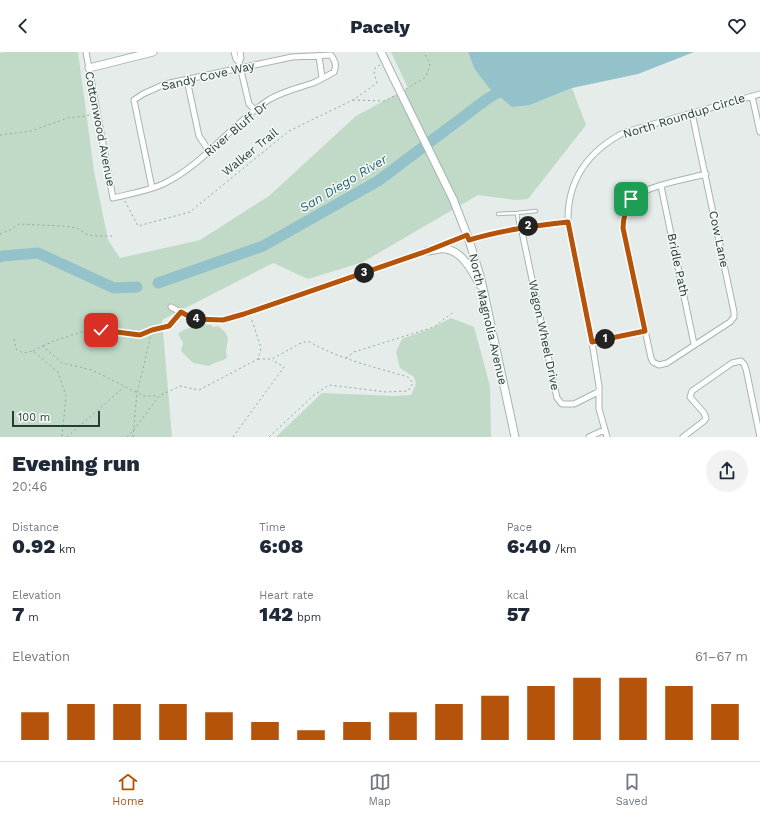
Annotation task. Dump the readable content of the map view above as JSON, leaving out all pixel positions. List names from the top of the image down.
{
  "streets": {
    "main road": ["North Magnolia Avenue"],
    "street": [
      "Sandy Cove Way",
      "North Roundup Circle",
      "Cottonwood Avenue",
      "River Bluff Dr",
      "Cow Lane",
      "Bridle Path",
      "Wagon Wheel Drive"
    ],
    "path": ["Walker Trail"]
  },
  "crossings": [
    ["Sandy Cove Way", "River Bluff Dr"],
    ["North Roundup Circle", "Cow Lane"],
    ["North Roundup Circle", "Wagon Wheel Drive"],
    ["Cottonwood Avenue", "River Bluff Dr"],
    ["Cottonwood Avenue", "Walker Trail"],
    ["River Bluff Dr", "Walker Trail"],
    ["Walker Trail", "North Magnolia Avenue"],
    ["Cow Lane", "Bridle Path"]
  ],
  "water": ["San Diego River"],
  "scale_bar": "100 m",
  "page": {
    "header": "Pacely",
    "pins": [
      "2",
      "3",
      "4",
      "1"
    ],
    "scale": "100 m",
    "heading": ["Evening run", "20:46"],
    "stats": [
      ["Distance", "0.92 km"],
      ["Time", "6:08"],
      ["Pace", "6:40 /km"],
      ["Elevation", "7 m"],
      ["Heart rate", "142 bpm"],
      ["kcal", "57"]
    ],
    "chart": ["Elevation", "61–67 m"],
    "tabs": ["Home", "Map", "Saved"]
  }
}
